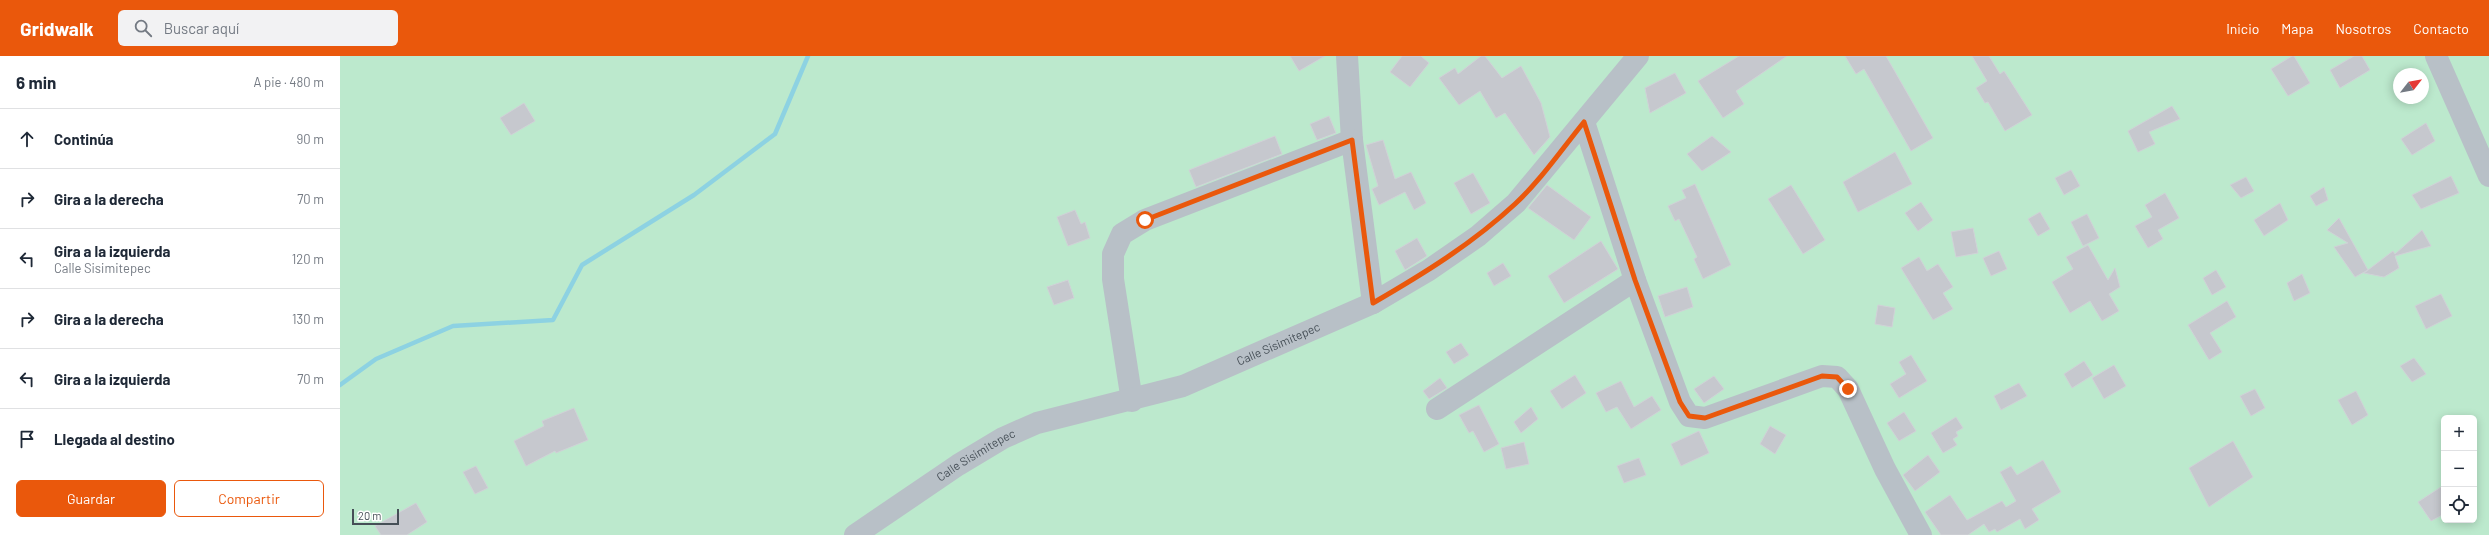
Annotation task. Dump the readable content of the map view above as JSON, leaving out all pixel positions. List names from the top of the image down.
{
  "streets": {
    "street": ["Calle Sisimitepec"]
  },
  "scale_bar": "20 m",
  "north": "top right",
  "page": {
    "header": "Gridwalk",
    "search": "Buscar aquí",
    "nav": [
      "Inicio",
      "Mapa",
      "Nosotros",
      "Contacto"
    ],
    "heading": ["6 min", "A pie · 480 m"],
    "list": [
      ["Continúa", "90 m"],
      ["Gira a la derecha", "70 m"],
      ["Gira a la izquierda", "Calle Sisimitepec", "120 m"],
      ["Gira a la derecha", "130 m"],
      ["Gira a la izquierda", "70 m"],
      "Llegada al destino"
    ],
    "map_buttons": ["+", "−"],
    "buttons": ["Guardar", "Compartir"],
    "scale": "20 m"
  }
}
